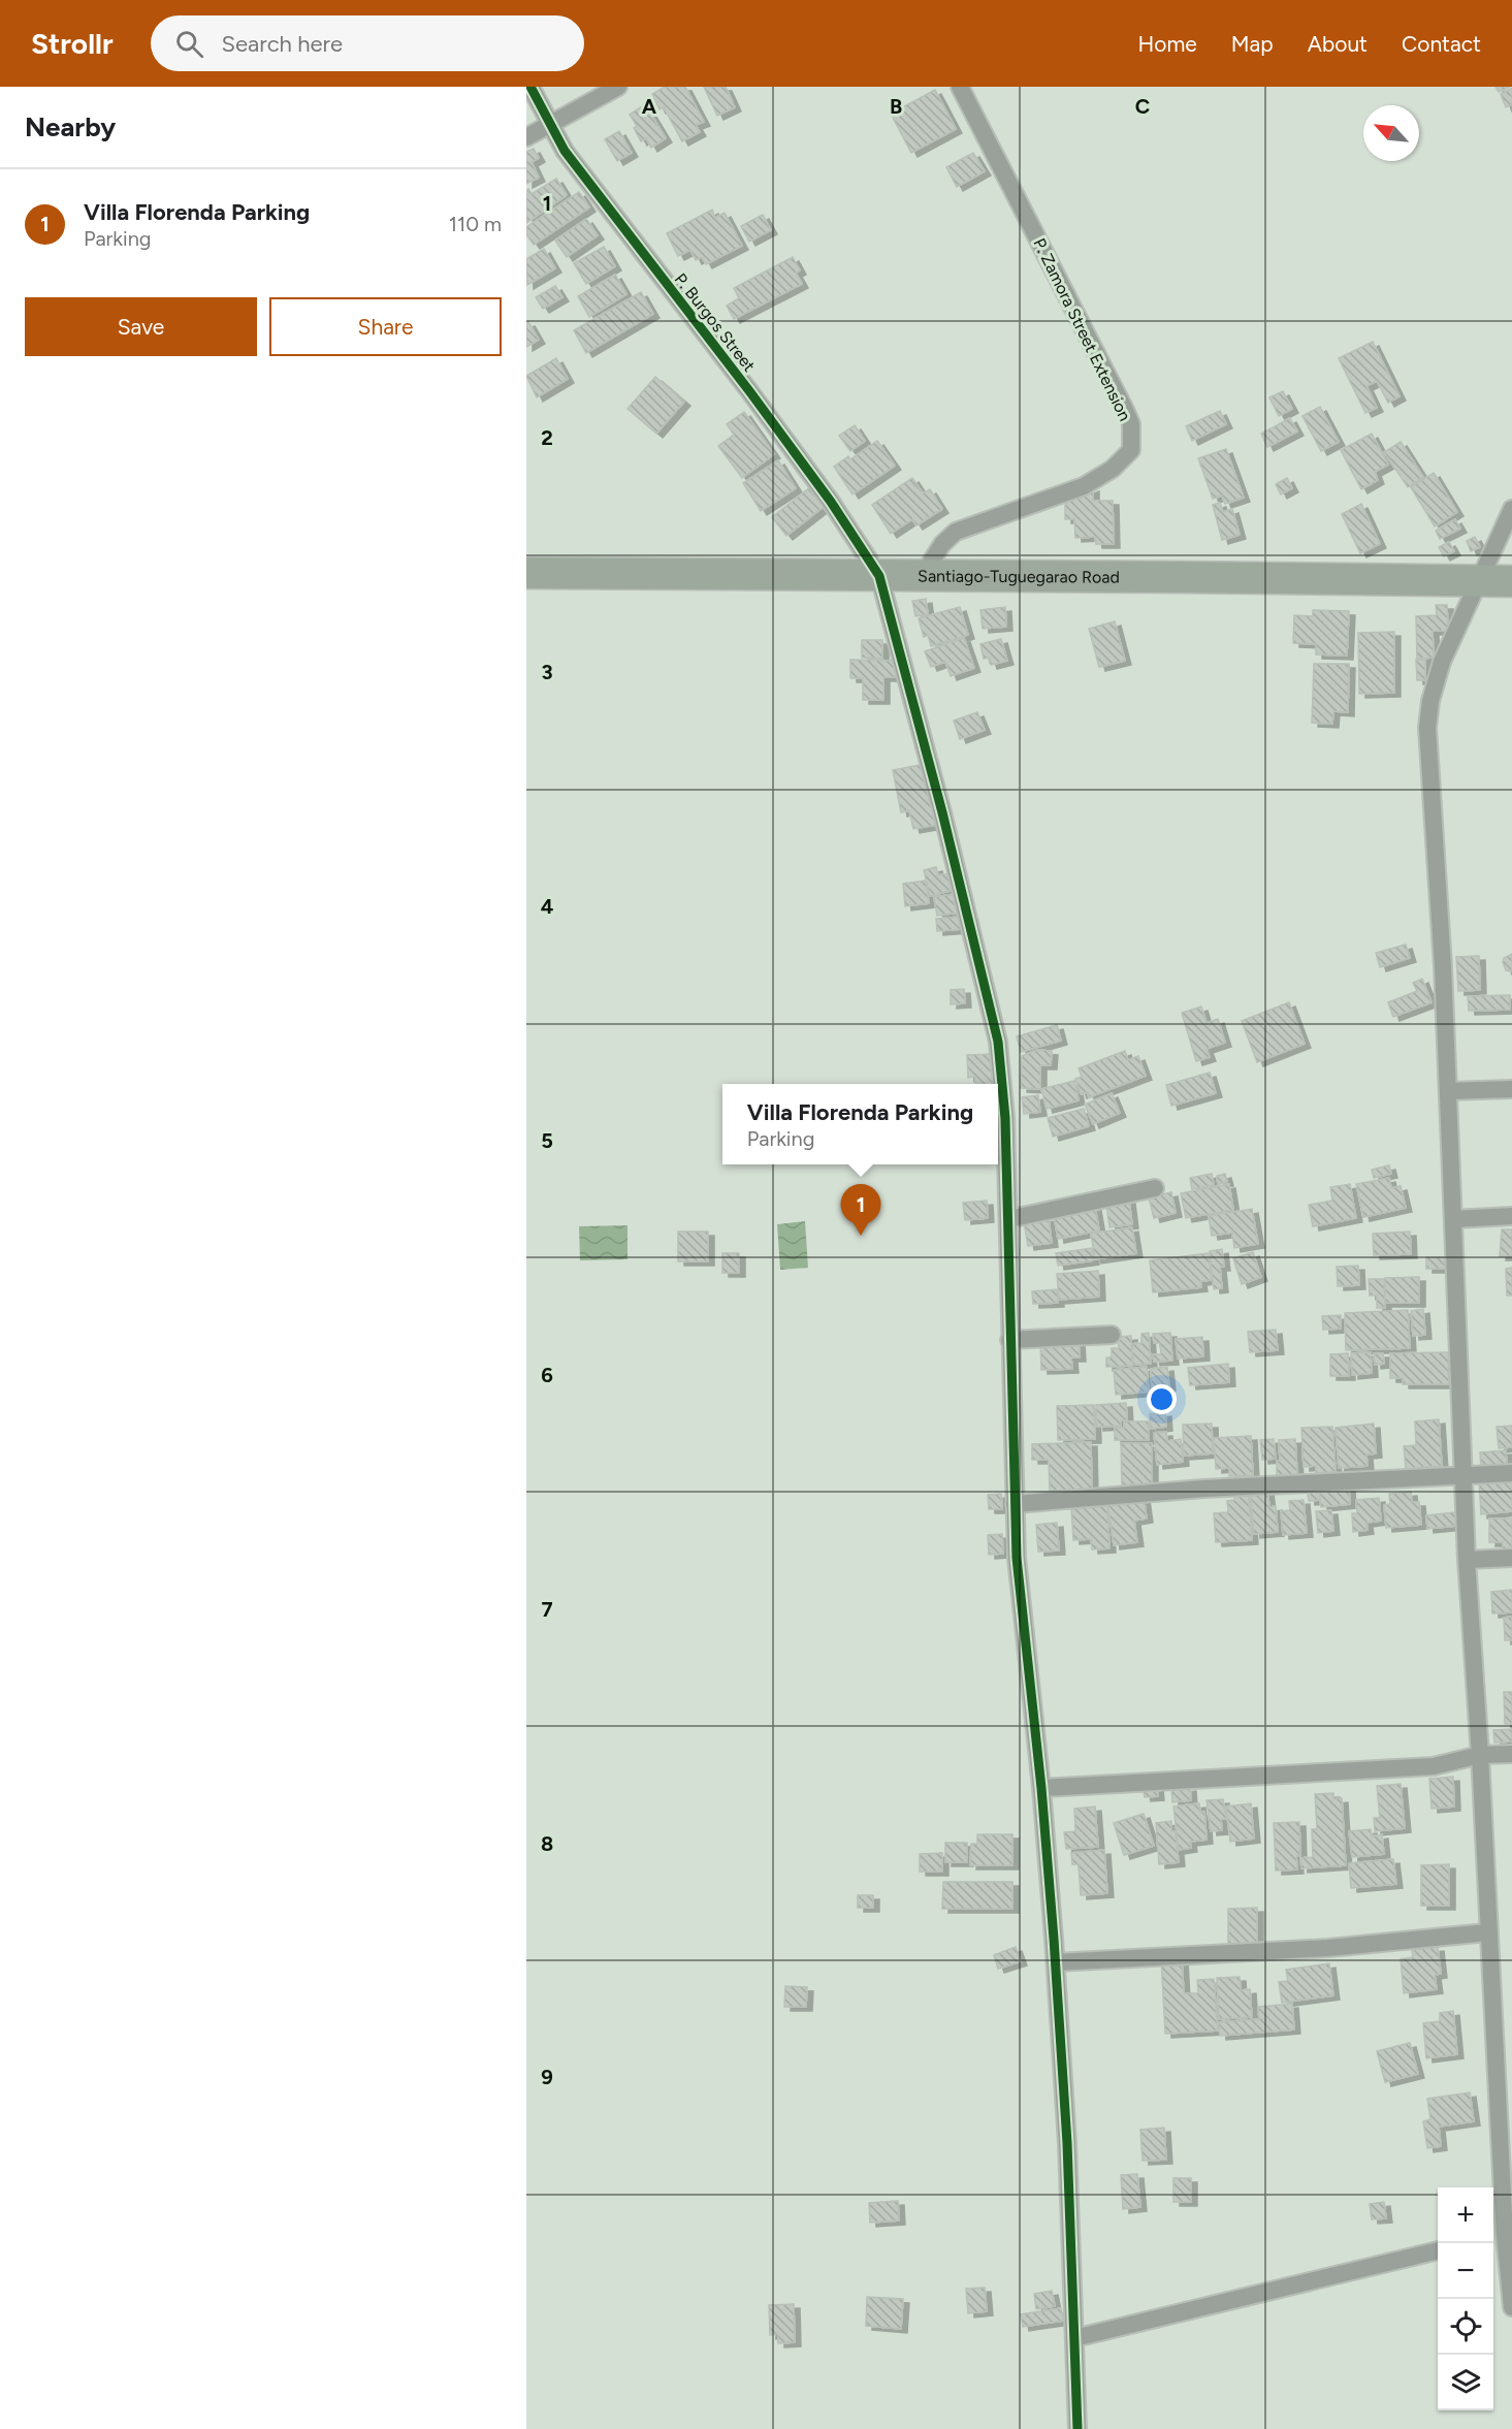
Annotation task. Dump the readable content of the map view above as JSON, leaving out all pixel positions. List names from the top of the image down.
{
  "streets": {
    "highway": ["Santiago-Tuguegarao Road"],
    "street": ["P. Burgos Street", "P. Zamora Street Extension"]
  },
  "crossings": [
    ["P. Burgos Street", "Santiago-Tuguegarao Road"],
    ["P. Zamora Street Extension", "Santiago-Tuguegarao Road"]
  ],
  "north": "top left",
  "page": {
    "header": "Strollr",
    "search": "Search here",
    "nav": [
      "Home",
      "Map",
      "About",
      "Contact"
    ],
    "heading": "Nearby",
    "list": [
      {
        "mark": "1",
        "name": "Villa Florenda Parking",
        "note": "Parking",
        "value": "110 m"
      }
    ],
    "buttons": ["Save", "Share"],
    "popup": ["Villa Florenda Parking", "Parking"],
    "pins": "1",
    "map_buttons": ["+", "−"]
  },
  "grid": {
    "columns": ["A", "B", "C"],
    "rows": [
      "1",
      "2",
      "3",
      "4",
      "5",
      "6",
      "7",
      "8",
      "9"
    ]
  }
}
